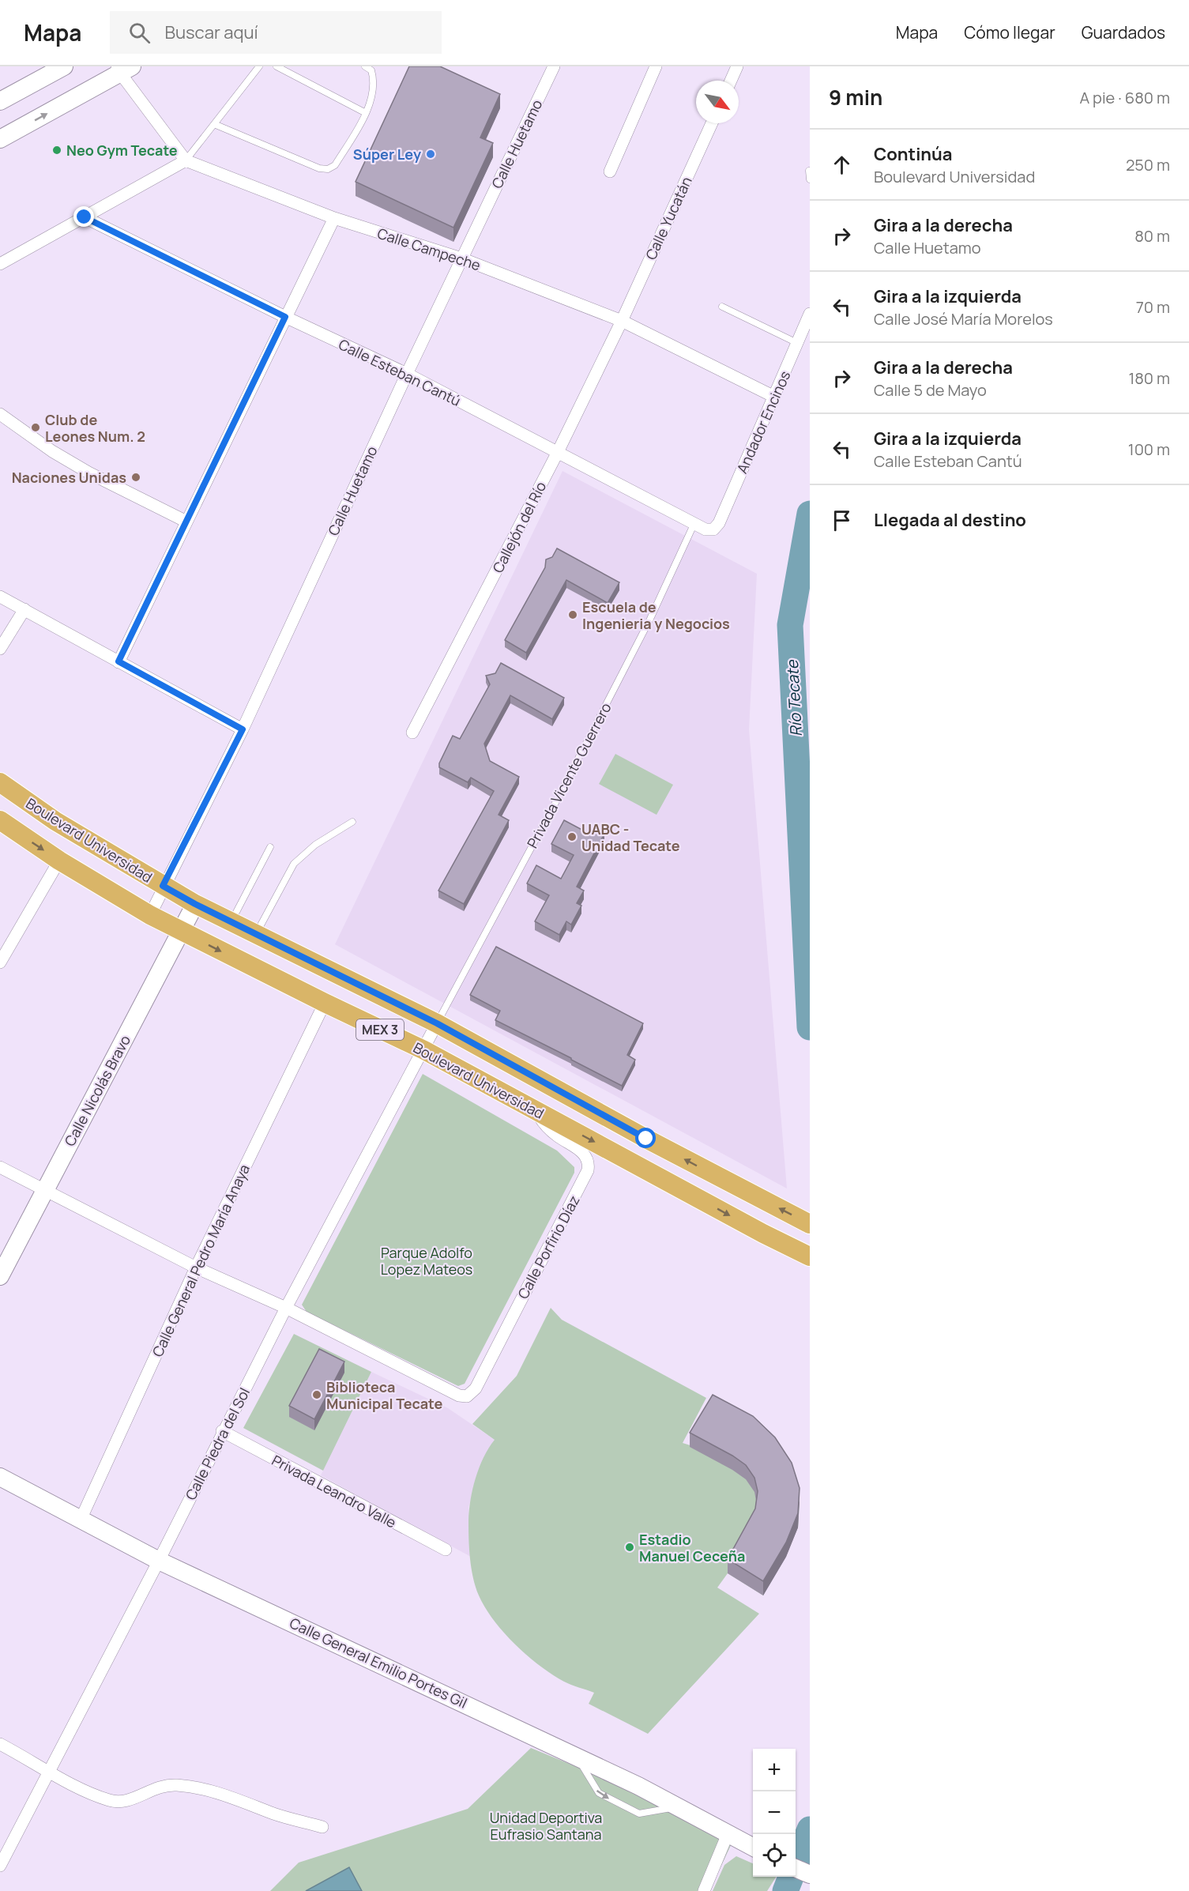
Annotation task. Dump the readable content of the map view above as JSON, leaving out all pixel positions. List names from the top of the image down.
{
  "streets": {
    "main road": ["Boulevard Universidad", "MEX 3"],
    "street": [
      "Calle Huetamo",
      "Calle Yucatán",
      "Calle Campeche",
      "Calle Esteban Cantú",
      "Andador Encinos",
      "Callejón del Río",
      "Calle Nicolás Bravo",
      "Calle Porfirio Díaz",
      "Calle General Pedro María Anaya",
      "Calle Piedra del Sol",
      "Privada Leandro Valle",
      "Calle General Emilio Portes Gil"
    ],
    "lane": ["Privada Vicente Guerrero"]
  },
  "crossings": [
    ["Calle Huetamo", "Calle Campeche"],
    ["Calle Huetamo", "Calle Esteban Cantú"],
    ["Calle Huetamo", "Boulevard Universidad"],
    ["Calle Yucatán", "Calle Campeche"],
    ["Calle Yucatán", "Callejón del Río"],
    ["Calle Campeche", "Andador Encinos"],
    ["Calle Campeche", "Callejón del Río"],
    ["Calle Esteban Cantú", "Andador Encinos"],
    ["Calle Esteban Cantú", "Callejón del Río"],
    ["Calle Esteban Cantú", "Privada Vicente Guerrero"],
    ["Privada Vicente Guerrero", "Boulevard Universidad"],
    ["Privada Vicente Guerrero", "Calle Piedra del Sol"],
    ["Boulevard Universidad", "Calle Nicolás Bravo"],
    ["Boulevard Universidad", "Calle Porfirio Díaz"],
    ["Boulevard Universidad", "Calle General Pedro María Anaya"],
    ["Boulevard Universidad", "Calle Piedra del Sol"],
    ["Calle Porfirio Díaz", "Calle Piedra del Sol"],
    ["Calle General Pedro María Anaya", "Calle General Emilio Portes Gil"],
    ["Calle Piedra del Sol", "Privada Leandro Valle"],
    ["Calle Piedra del Sol", "Calle General Emilio Portes Gil"]
  ],
  "water": ["Río Tecate"],
  "parks": ["Parque Adolfo Lopez Mateos", "Unidad Deportiva Eufrasio Santana"],
  "places": [
    "Neo Gym Tecate",
    "Súper Ley",
    "Club de Leones Num. 2",
    "Naciones Unidas",
    "Escuela de Ingenieria y Negocios",
    "UABC - Unidad Tecate",
    "Biblioteca Municipal Tecate",
    "Estadio Manuel Ceceña"
  ],
  "north": "bottom right",
  "page": {
    "header": "Mapa",
    "search": "Buscar aquí",
    "nav": ["Mapa", "Cómo llegar", "Guardados"],
    "heading": ["9 min", "A pie · 680 m"],
    "list": [
      ["Continúa", "Boulevard Universidad", "250 m"],
      ["Gira a la derecha", "Calle Huetamo", "80 m"],
      ["Gira a la izquierda", "Calle José María Morelos", "70 m"],
      ["Gira a la derecha", "Calle 5 de Mayo", "180 m"],
      ["Gira a la izquierda", "Calle Esteban Cantú", "100 m"],
      "Llegada al destino"
    ],
    "map_buttons": ["+", "−"]
  }
}
